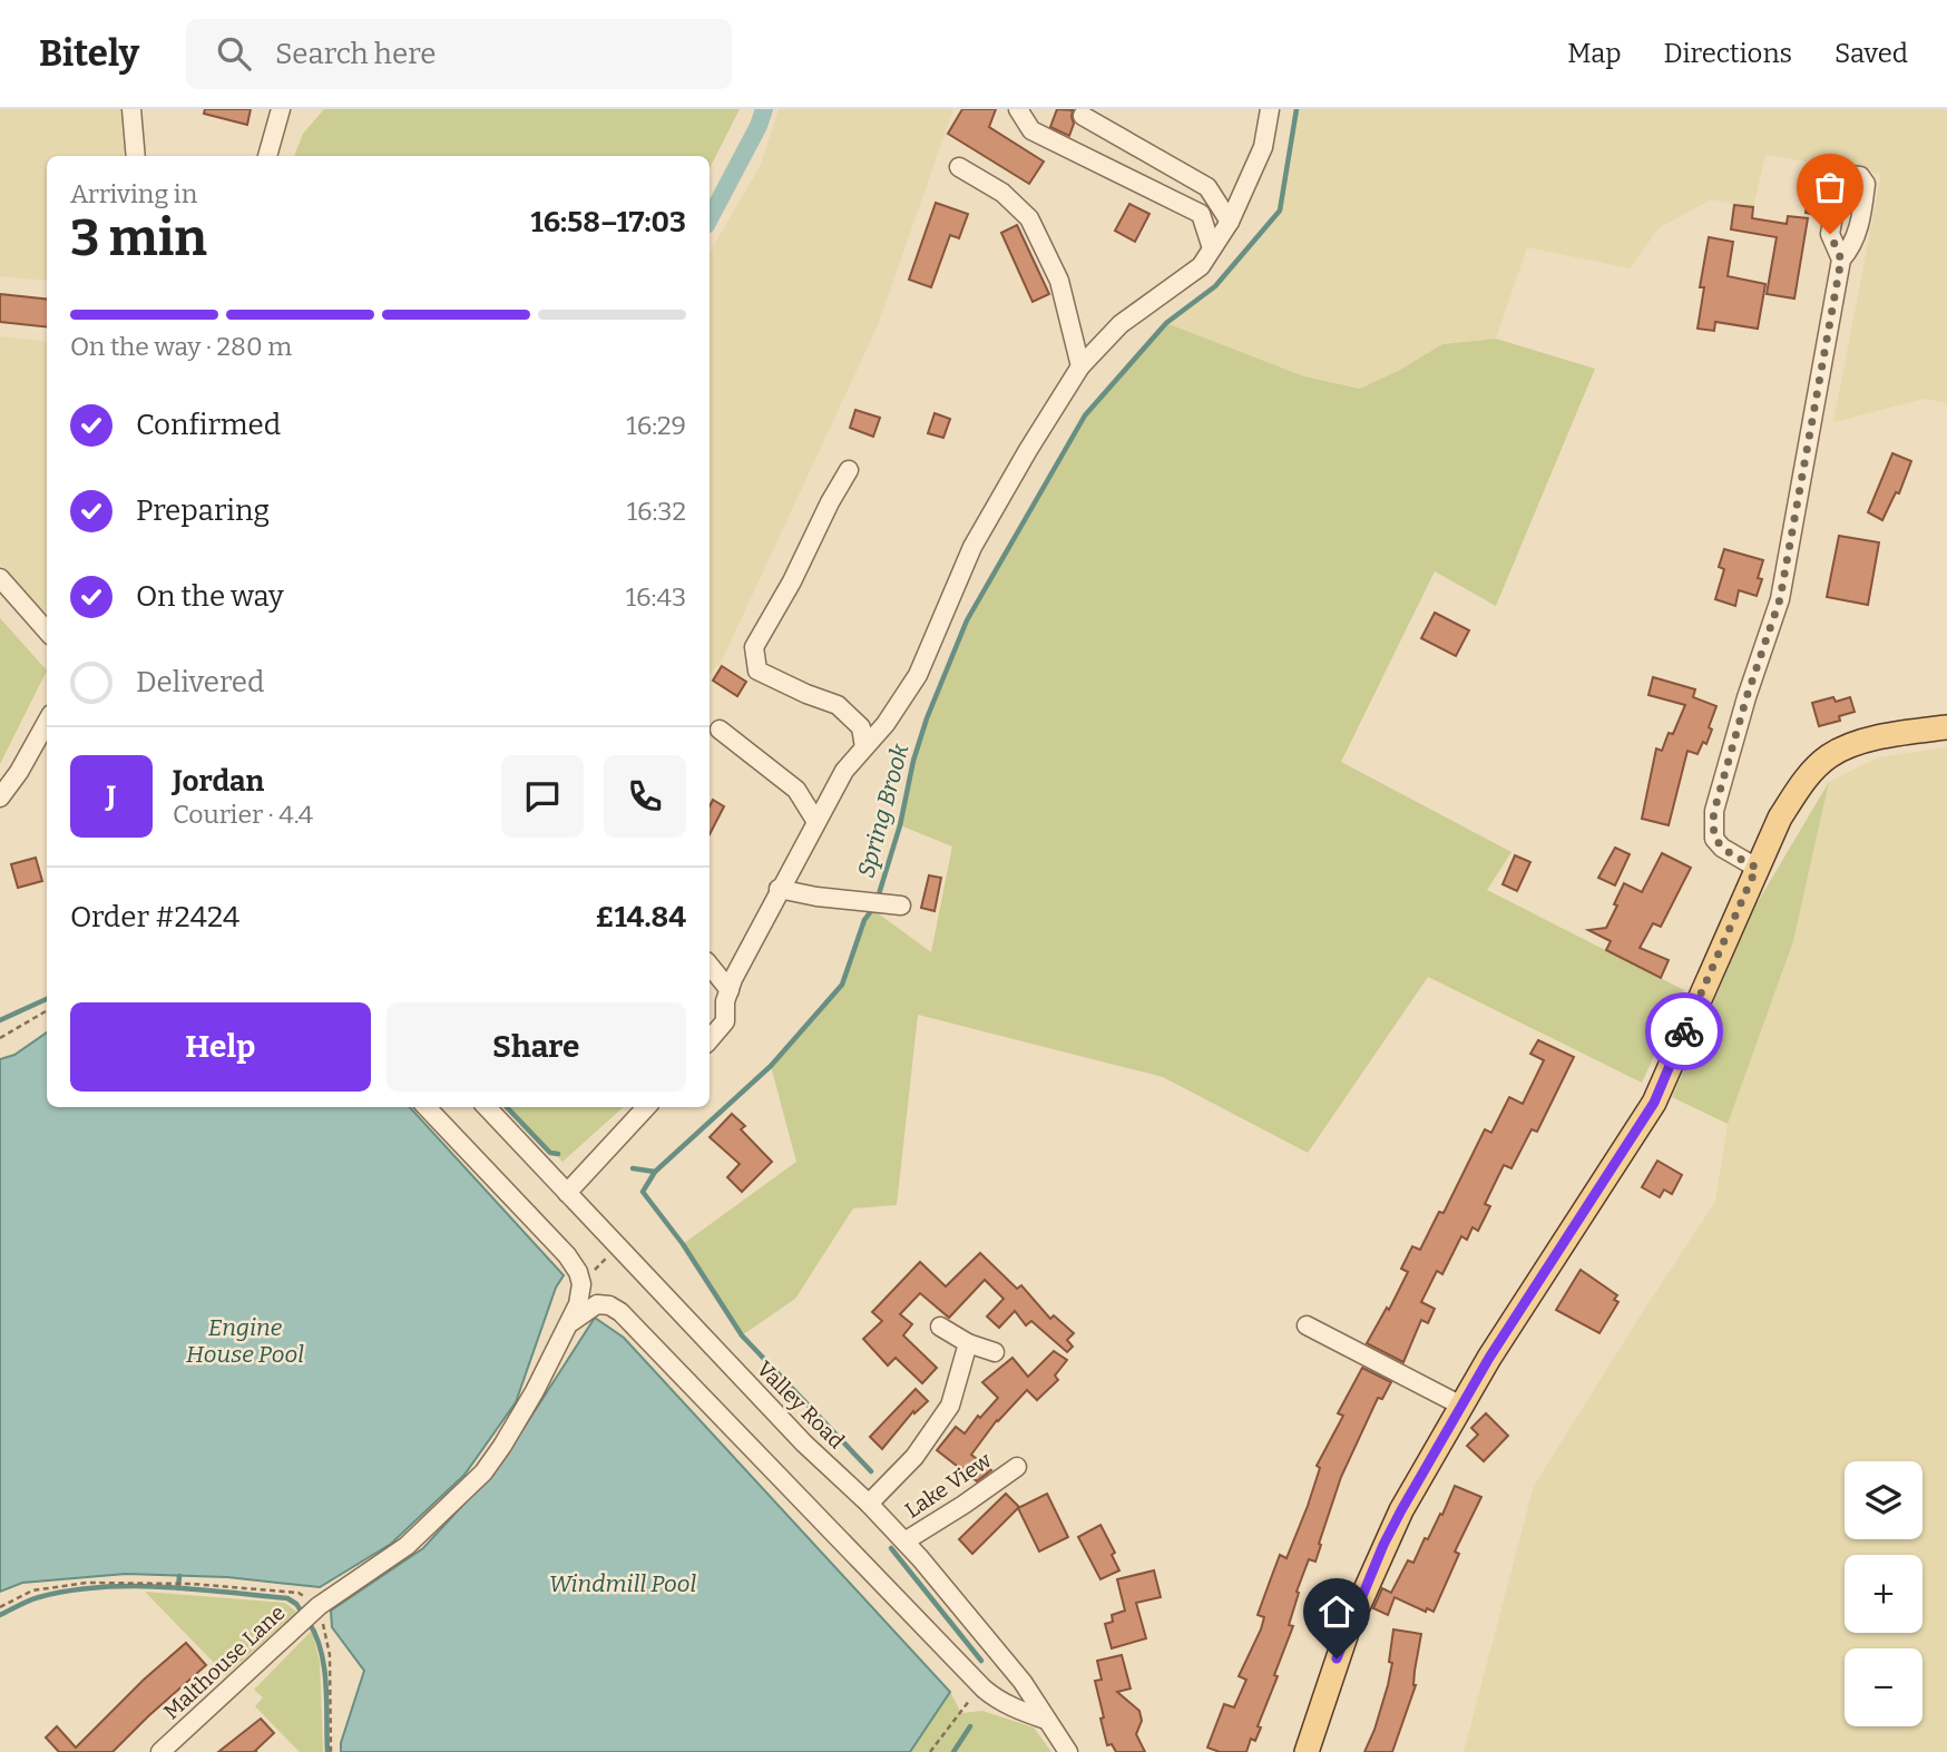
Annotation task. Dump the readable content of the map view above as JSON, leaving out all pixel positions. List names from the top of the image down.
{
  "streets": {
    "street": ["Valley Road", "Lake View", "Malthouse Lane"]
  },
  "crossings": [
    ["Valley Road", "Lake View"]
  ],
  "water": ["Spring Brook", "Engine House Pool", "Windmill Pool"],
  "page": {
    "header": "Bitely",
    "search": "Search here",
    "nav": ["Map", "Directions", "Saved"],
    "heading": ["3 min", "Arriving in", "16:58–17:03"],
    "panel": [
      "Jordan",
      "Courier · 4.4",
      "Order #2424",
      "£14.84"
    ],
    "bar": "On the way · 280 m",
    "list": [
      ["Confirmed", "16:29"],
      ["Preparing", "16:32"],
      ["On the way", "16:43"],
      "Delivered"
    ],
    "round": "J",
    "buttons": ["Help", "Share"],
    "map_buttons": ["+", "−"]
  }
}
